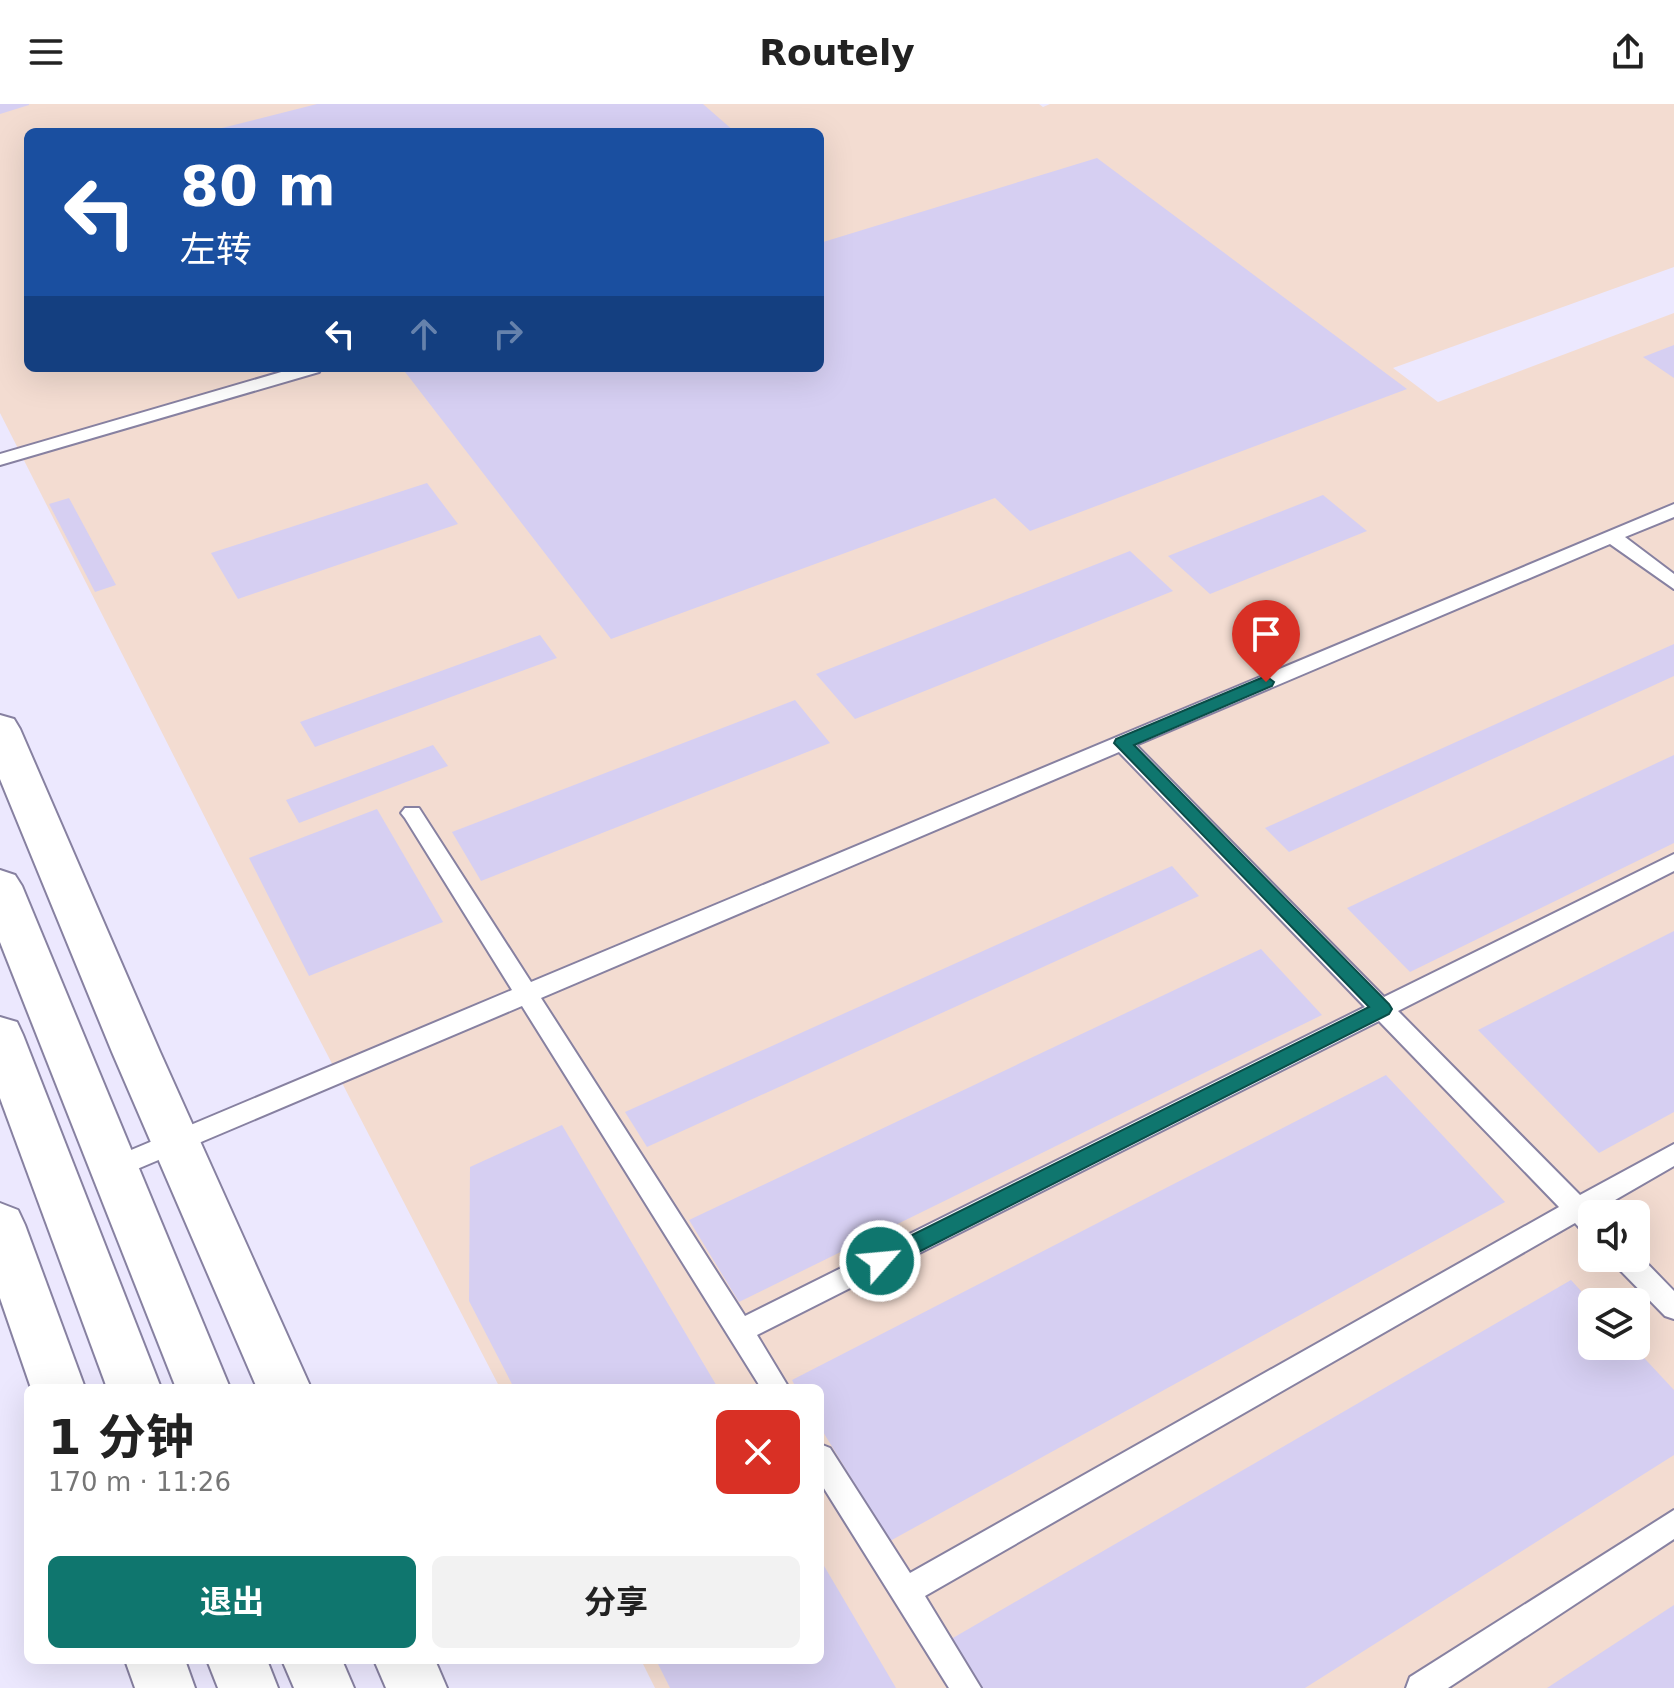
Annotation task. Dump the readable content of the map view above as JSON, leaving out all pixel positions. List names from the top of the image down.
{
  "page": {
    "header": "Routely",
    "turn": ["80 m", "左转"],
    "heading": ["1 分钟", "170 m · 11:26"],
    "buttons": ["退出", "分享"]
  }
}
